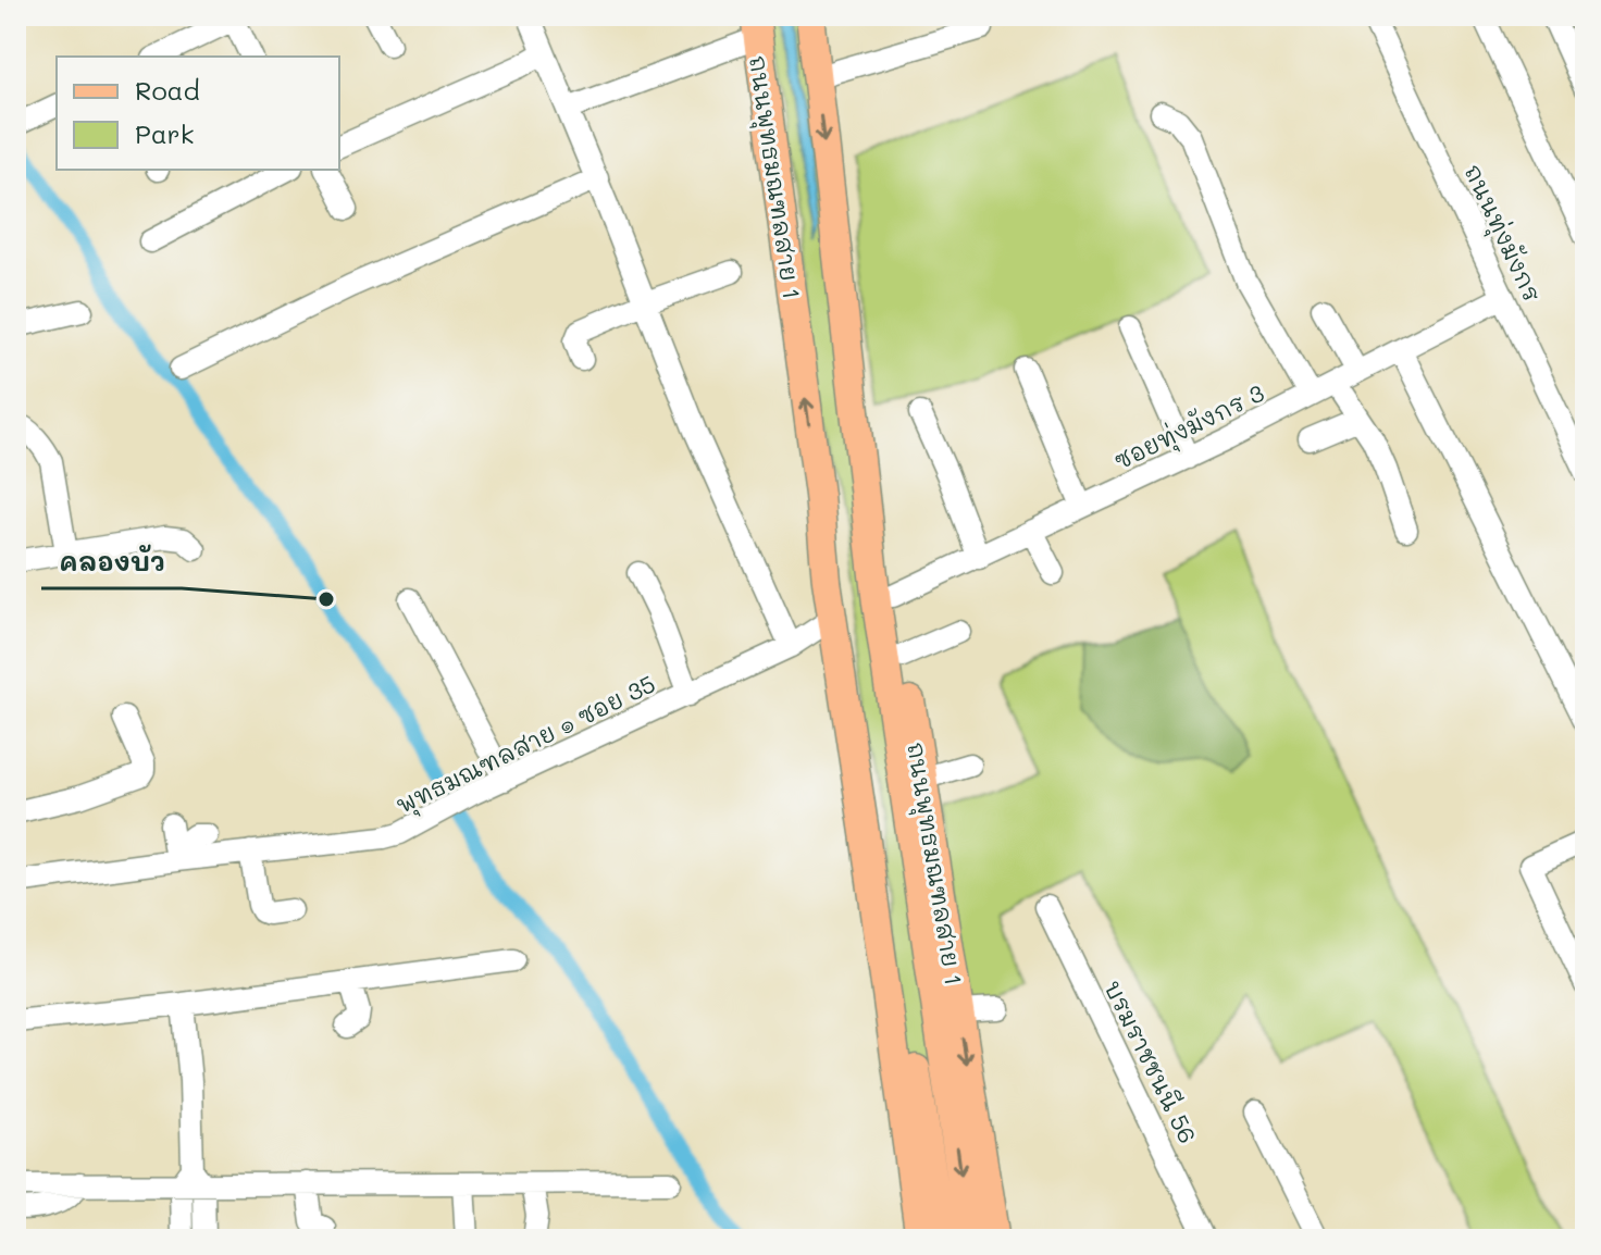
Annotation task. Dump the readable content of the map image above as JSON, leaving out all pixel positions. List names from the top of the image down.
{
  "streets": {
    "main road": ["ถนนพุทธมณฑลสาย 1"],
    "street": [
      "ถนนทุ่งมังกร",
      "ซอยทุ่งมังกร 3",
      "พุทธมณฑลสาย ๑ ซอย 35",
      "บรมราชชนนี 56"
    ]
  },
  "crossings": [
    ["ถนนพุทธมณฑลสาย 1", "ซอยทุ่งมังกร 3"],
    ["ถนนพุทธมณฑลสาย 1", "พุทธมณฑลสาย ๑ ซอย 35"],
    ["ถนนทุ่งมังกร", "ซอยทุ่งมังกร 3"]
  ],
  "places": ["คลองบัว"],
  "legend": ["Road", "Park"]
}
